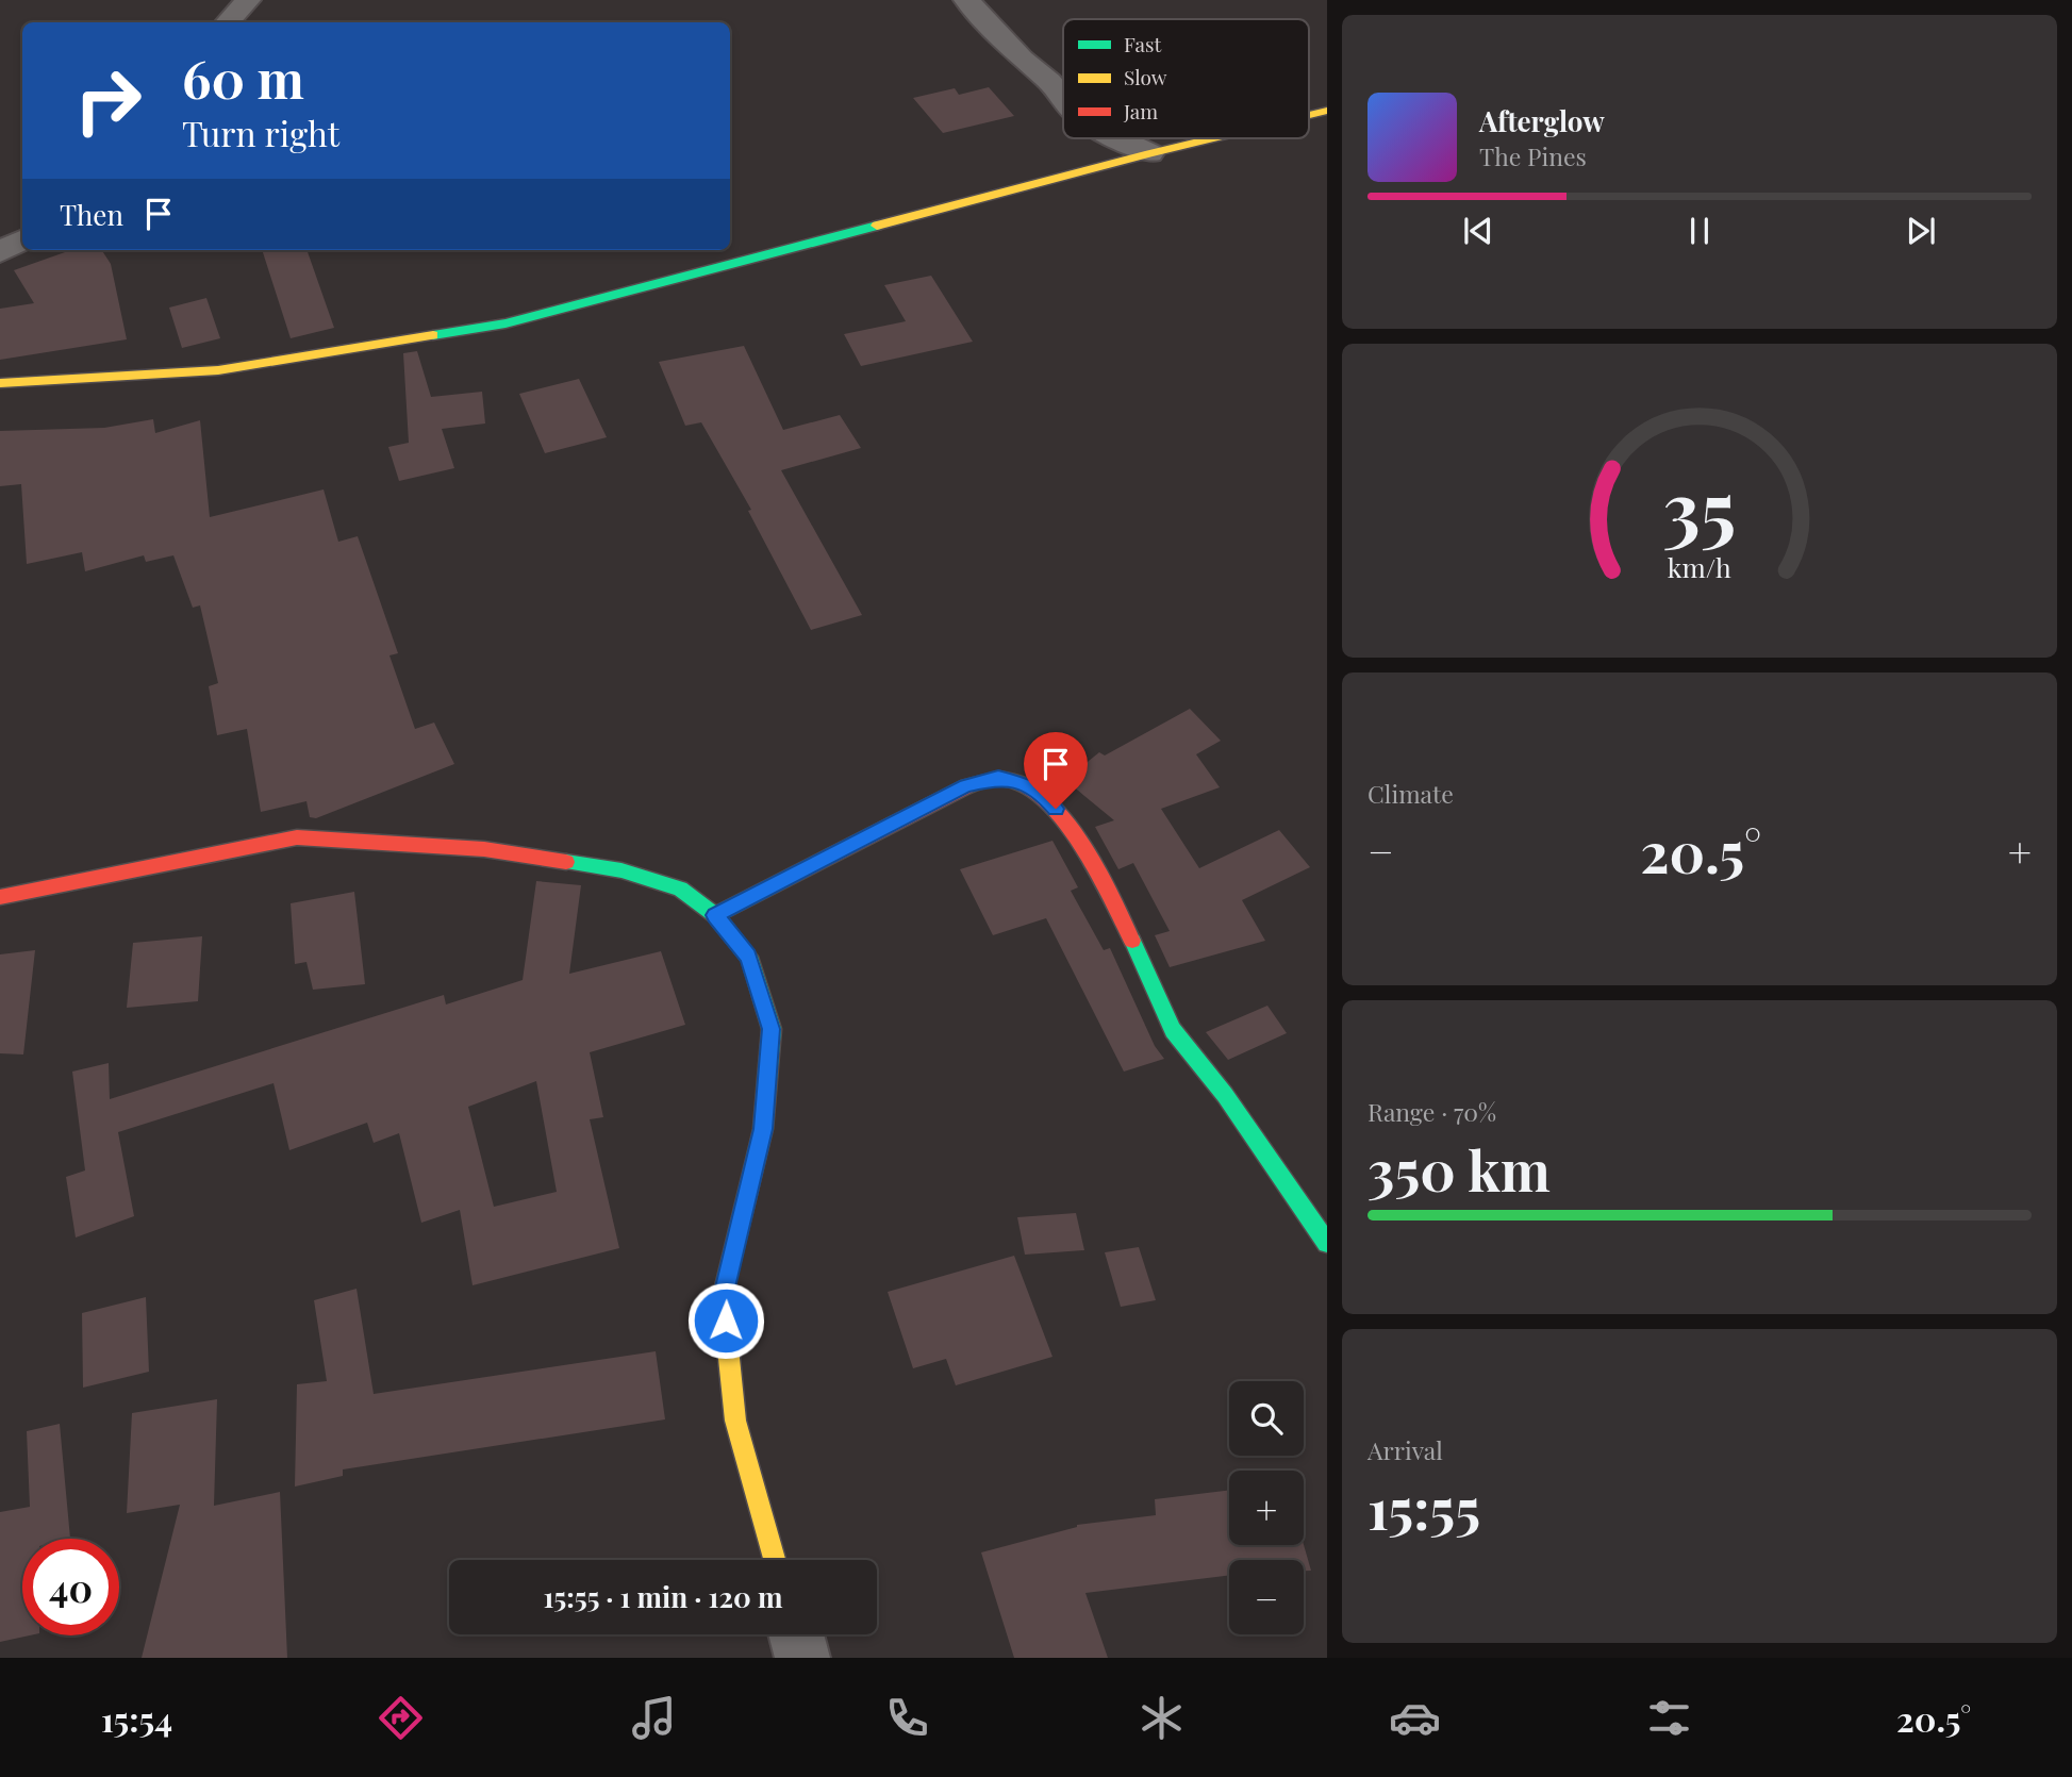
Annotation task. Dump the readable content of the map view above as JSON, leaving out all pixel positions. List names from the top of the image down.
{
  "legend": ["Fast", "Slow", "Jam"],
  "page": {
    "turn": ["60 m", "Turn right"],
    "song": ["Afterglow", "The Pines"],
    "then": "Then",
    "tile": [
      "Climate",
      ["Range · 70%", "350 km"],
      ["Arrival", "15:55"]
    ],
    "heat": ["−", "20.5°", "+"],
    "map_buttons": ["+", "−"],
    "limit": "40",
    "trip": "15:55 · 1 min · 120 m",
    "tabs": ["15:54", "20.5°"],
    "gauge": ["35", "km/h"]
  }
}
